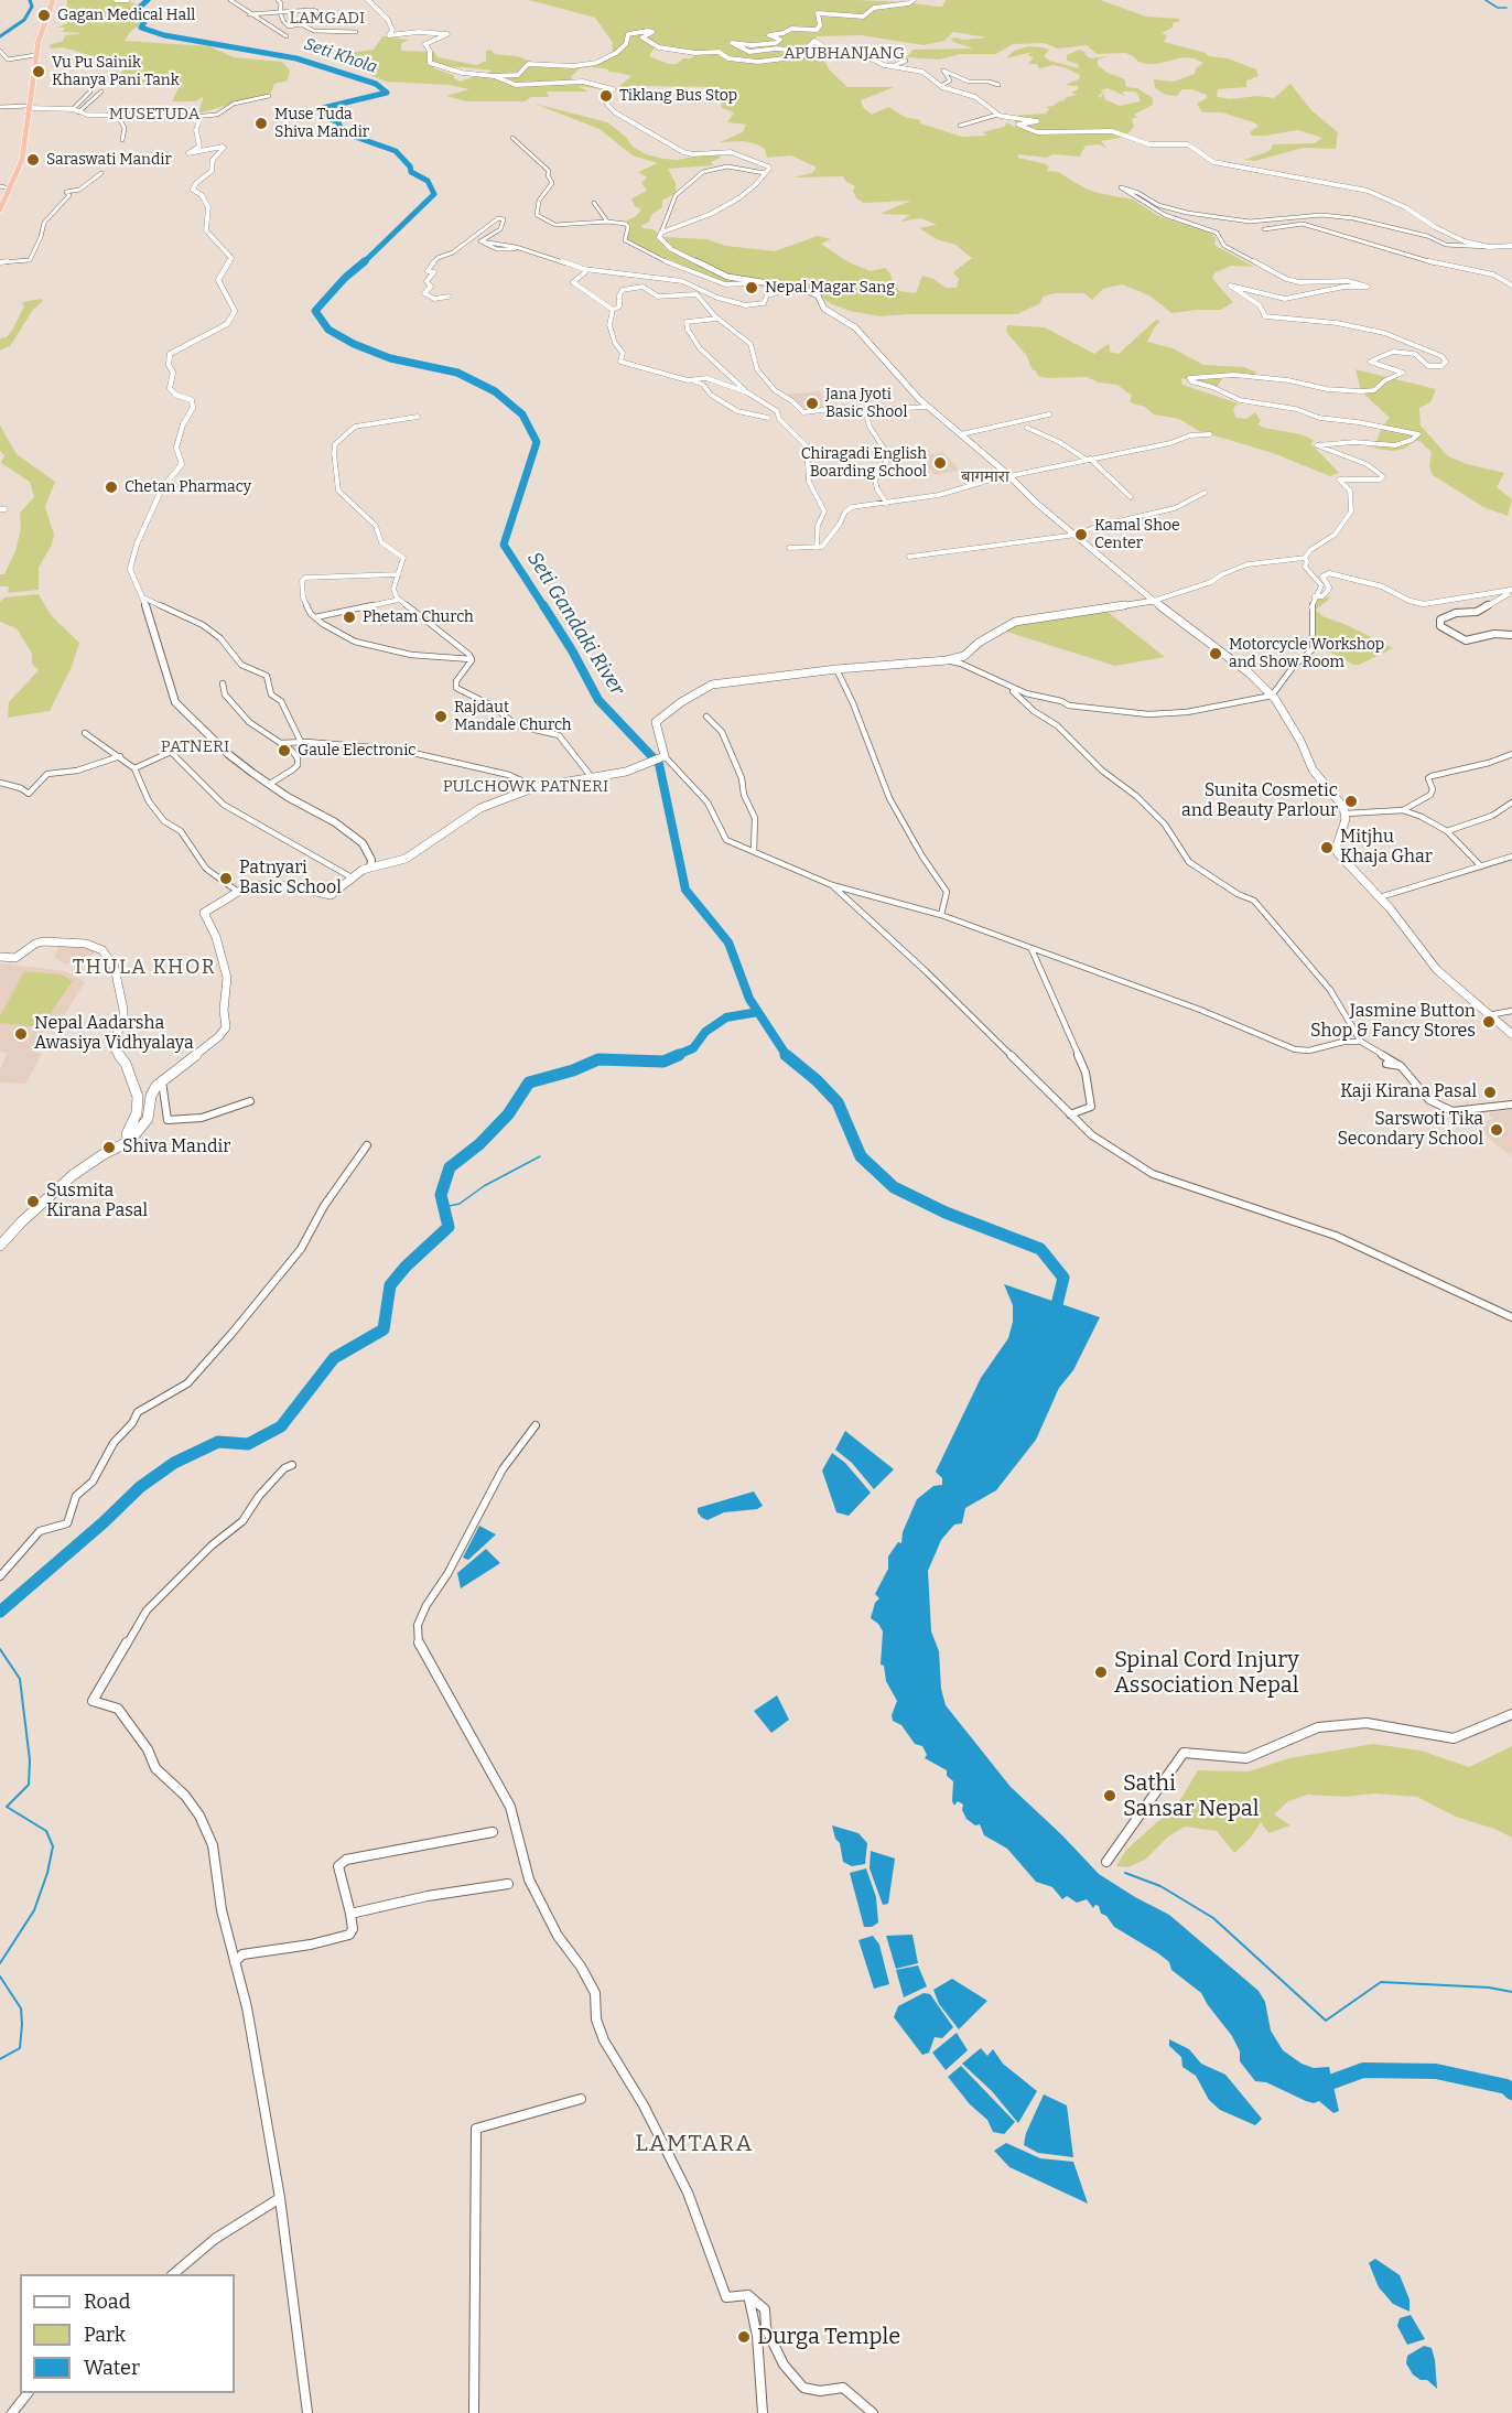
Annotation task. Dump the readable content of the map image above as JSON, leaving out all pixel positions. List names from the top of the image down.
{
  "districts": [
    "LAMGADI",
    "APUBHANJANG",
    "MUSETUDA",
    "बागमारा",
    "PATNERI",
    "PULCHOWK PATNERI",
    "THULA KHOR",
    "LAMTARA"
  ],
  "water": ["Seti Khola", "Seti Gandaki River"],
  "places": [
    "Gagan Medical Hall",
    "Vu Pu Sainik Khanya Pani Tank",
    "Tiklang Bus Stop",
    "Muse Tuda Shiva Mandir",
    "Saraswati Mandir",
    "Nepal Magar Sang",
    "Jana Jyoti Basic Shool",
    "Chiragadi English Boarding School",
    "Chetan Pharmacy",
    "Kamal Shoe Center",
    "Phetam Church",
    "Motorcycle Workshop and Show Room",
    "Rajdaut Mandale Church",
    "Gaule Electronic",
    "Sunita Cosmetic and Beauty Parlour",
    "Mitjhu Khaja Ghar",
    "Patnyari Basic School",
    "Jasmine Button Shop & Fancy Stores",
    "Nepal Aadarsha Awasiya Vidhyalaya",
    "Kaji Kirana Pasal",
    "Sarswoti Tika Secondary School",
    "Shiva Mandir",
    "Susmita Kirana Pasal",
    "Spinal Cord Injury Association Nepal",
    "Sathi Sansar Nepal",
    "Durga Temple"
  ],
  "legend": ["Road", "Park", "Water"]
}
